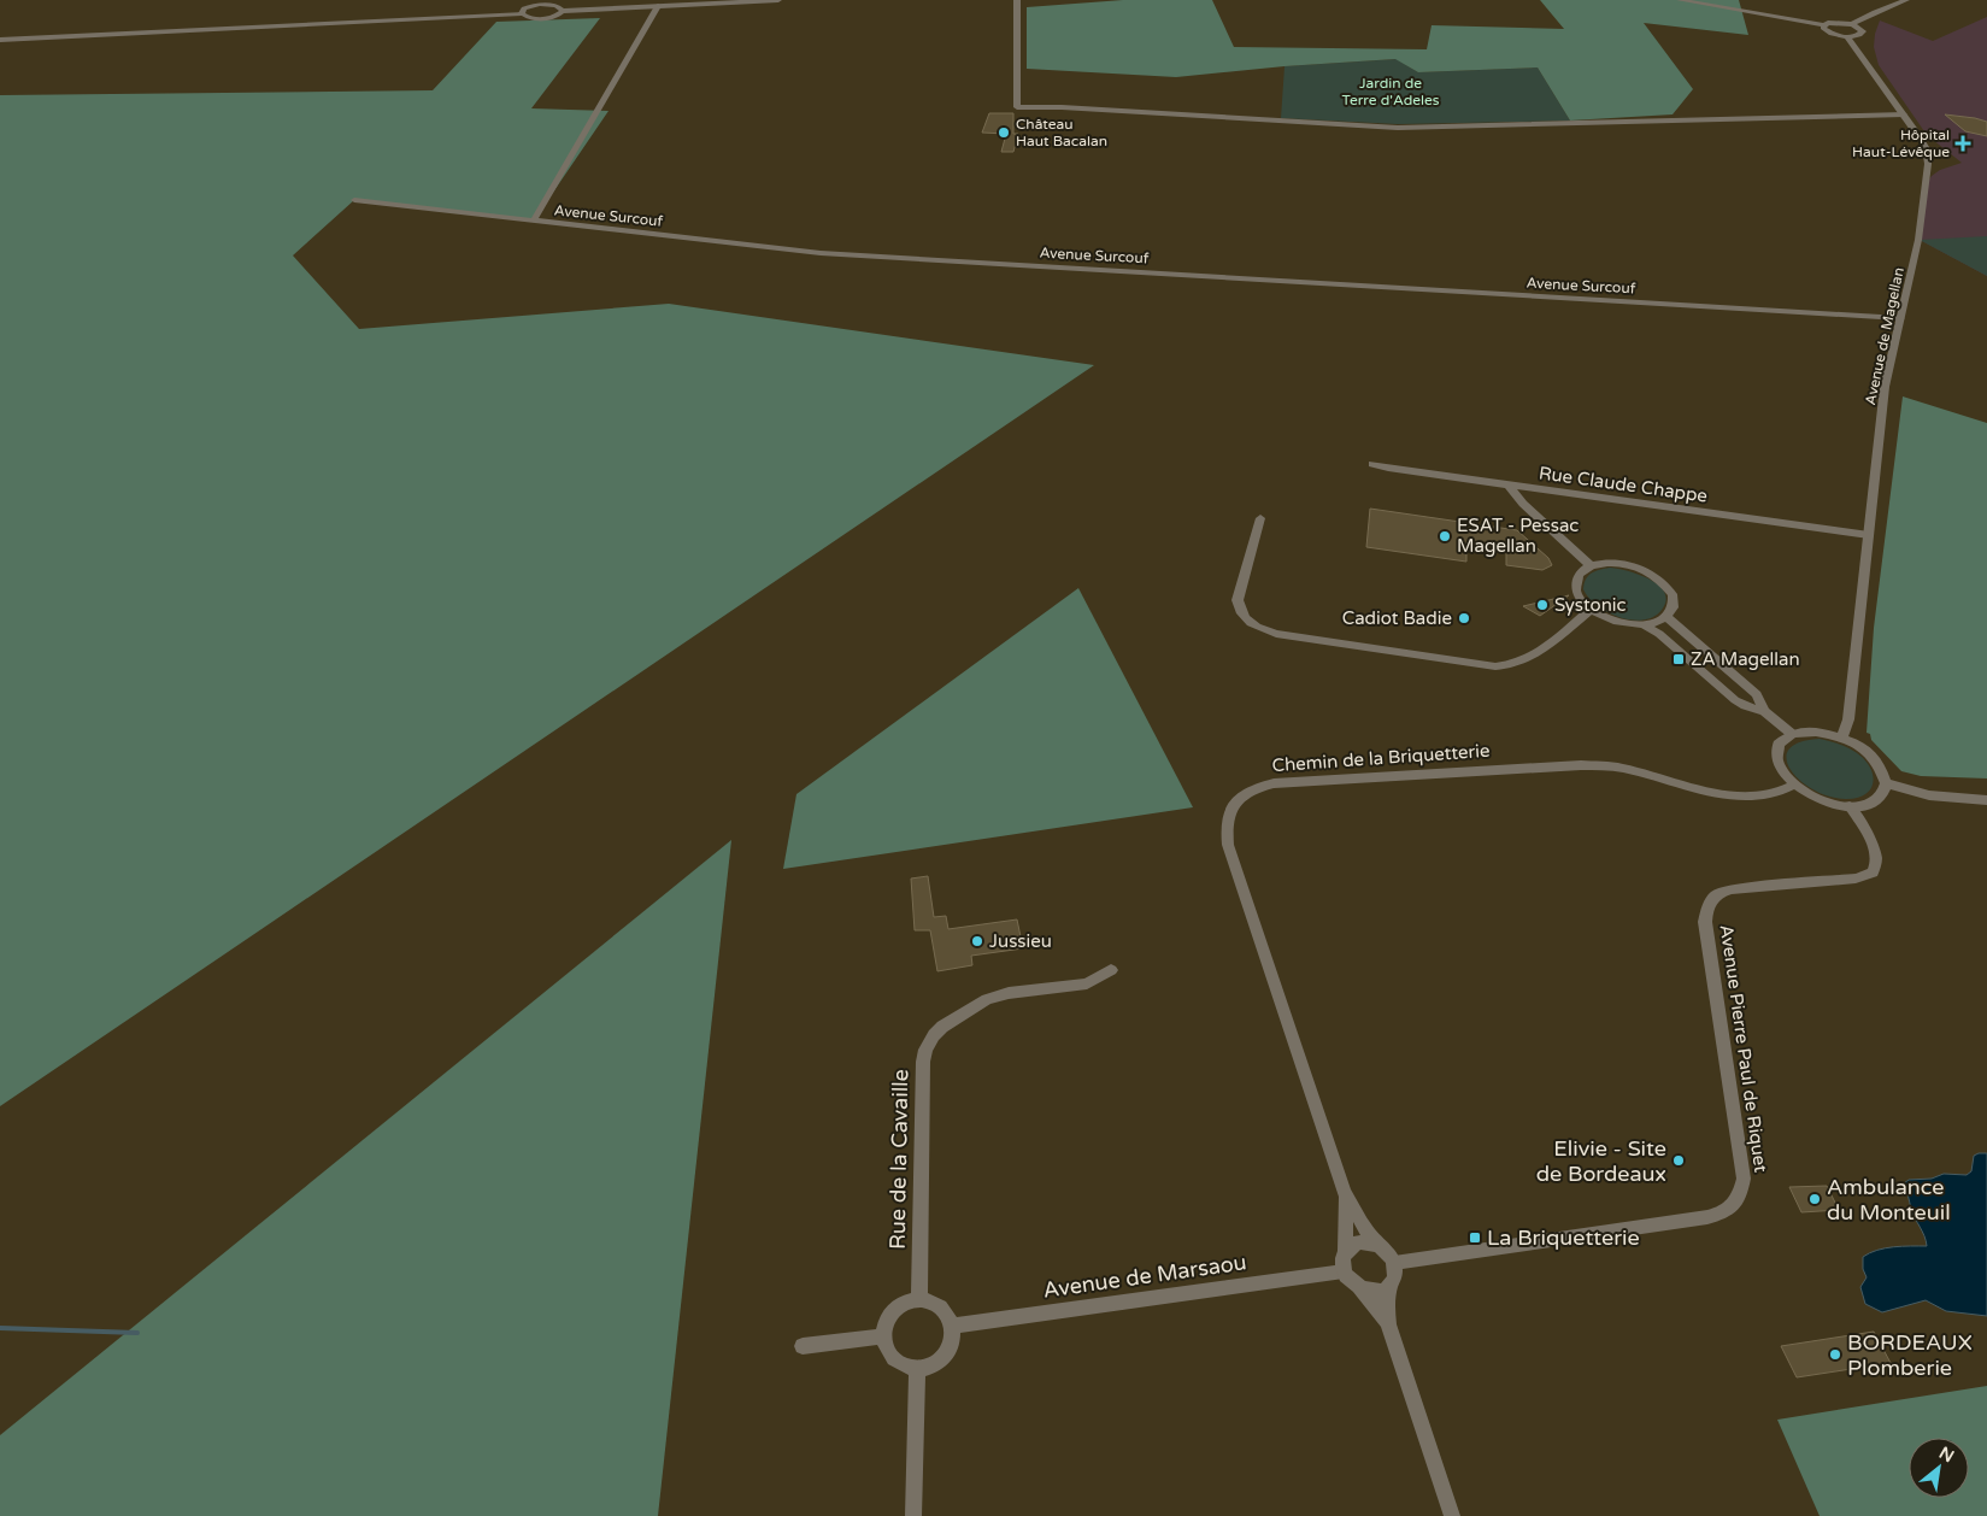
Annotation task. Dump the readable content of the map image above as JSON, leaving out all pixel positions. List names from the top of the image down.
{
  "streets": {
    "street": [
      "Avenue Surcouf",
      "Avenue de Magellan",
      "Rue Claude Chappe",
      "Chemin de la Briquetterie",
      "Avenue Pierre Paul de Riquet",
      "Rue de la Cavaille",
      "Avenue de Marsaou"
    ]
  },
  "crossings": [
    ["Avenue Surcouf", "Avenue de Magellan"],
    ["Avenue de Magellan", "Rue Claude Chappe"],
    ["Avenue de Magellan", "Chemin de la Briquetterie"],
    ["Avenue de Magellan", "Avenue Pierre Paul de Riquet"],
    ["Chemin de la Briquetterie", "Avenue Pierre Paul de Riquet"],
    ["Chemin de la Briquetterie", "Avenue de Marsaou"],
    ["Avenue Pierre Paul de Riquet", "Avenue de Marsaou"],
    ["Rue de la Cavaille", "Avenue de Marsaou"]
  ],
  "parks": ["Jardin de Terre d'Adeles"],
  "places": {
    "other": [
      "Château Haut Bacalan",
      "ESAT - Pessac Magellan",
      "Systonic",
      "Cadiot Badie",
      "Jussieu",
      "Elivie - Site de Bordeaux",
      "Ambulance du Monteuil",
      "BORDEAUX Plomberie"
    ],
    "health": ["Hôpital Haut-Lévêque"],
    "transit": ["ZA Magellan", "La Briquetterie"]
  },
  "north": "top right"
}
